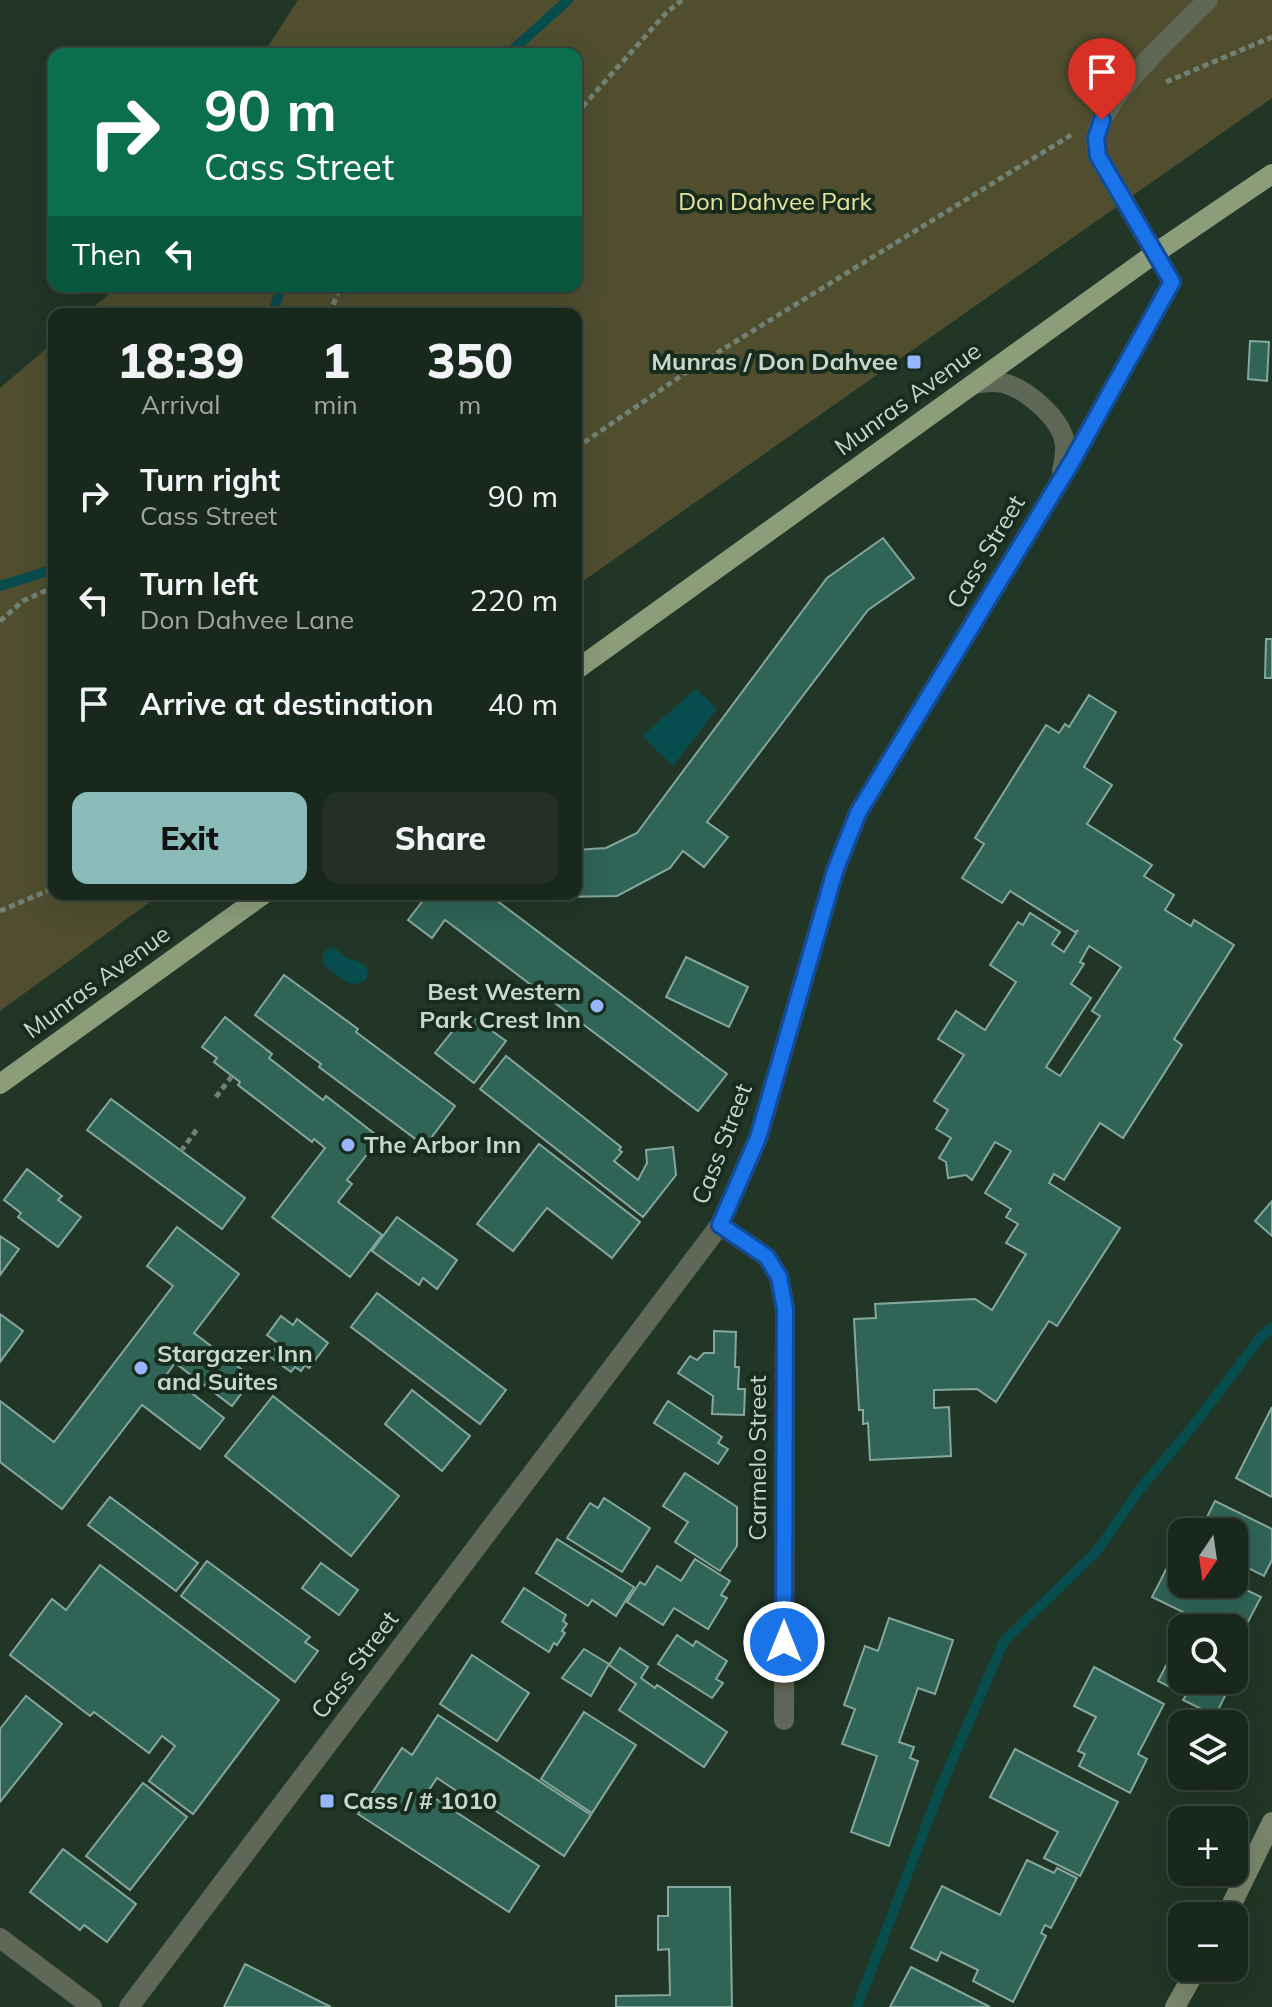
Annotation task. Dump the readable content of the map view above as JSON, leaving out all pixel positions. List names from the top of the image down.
{
  "streets": {
    "main road": ["Munras Avenue"],
    "street": ["Cass Street", "Carmelo Street"]
  },
  "crossings": [
    ["Munras Avenue", "Cass Street"],
    ["Cass Street", "Carmelo Street"]
  ],
  "parks": ["Don Dahvee Park"],
  "places": {
    "transit": ["Munras / Don Dahvee", "Cass / # 1010"],
    "other": ["Best Western Park Crest Inn", "The Arbor Inn", "Stargazer Inn and Suites"]
  },
  "north": "bottom",
  "page": {
    "turn": ["90 m", "Cass Street"],
    "then": "Then",
    "eta": [
      "18:39",
      "Arrival",
      "1",
      "min",
      "350",
      "m"
    ],
    "list": [
      {
        "name": "Turn right",
        "note": "Cass Street",
        "value": "90 m"
      },
      {
        "name": "Turn left",
        "note": "Don Dahvee Lane",
        "value": "220 m"
      },
      {
        "name": "Arrive at destination",
        "value": "40 m"
      }
    ],
    "buttons": ["Exit", "Share"],
    "map_buttons": ["+", "−"]
  }
}
